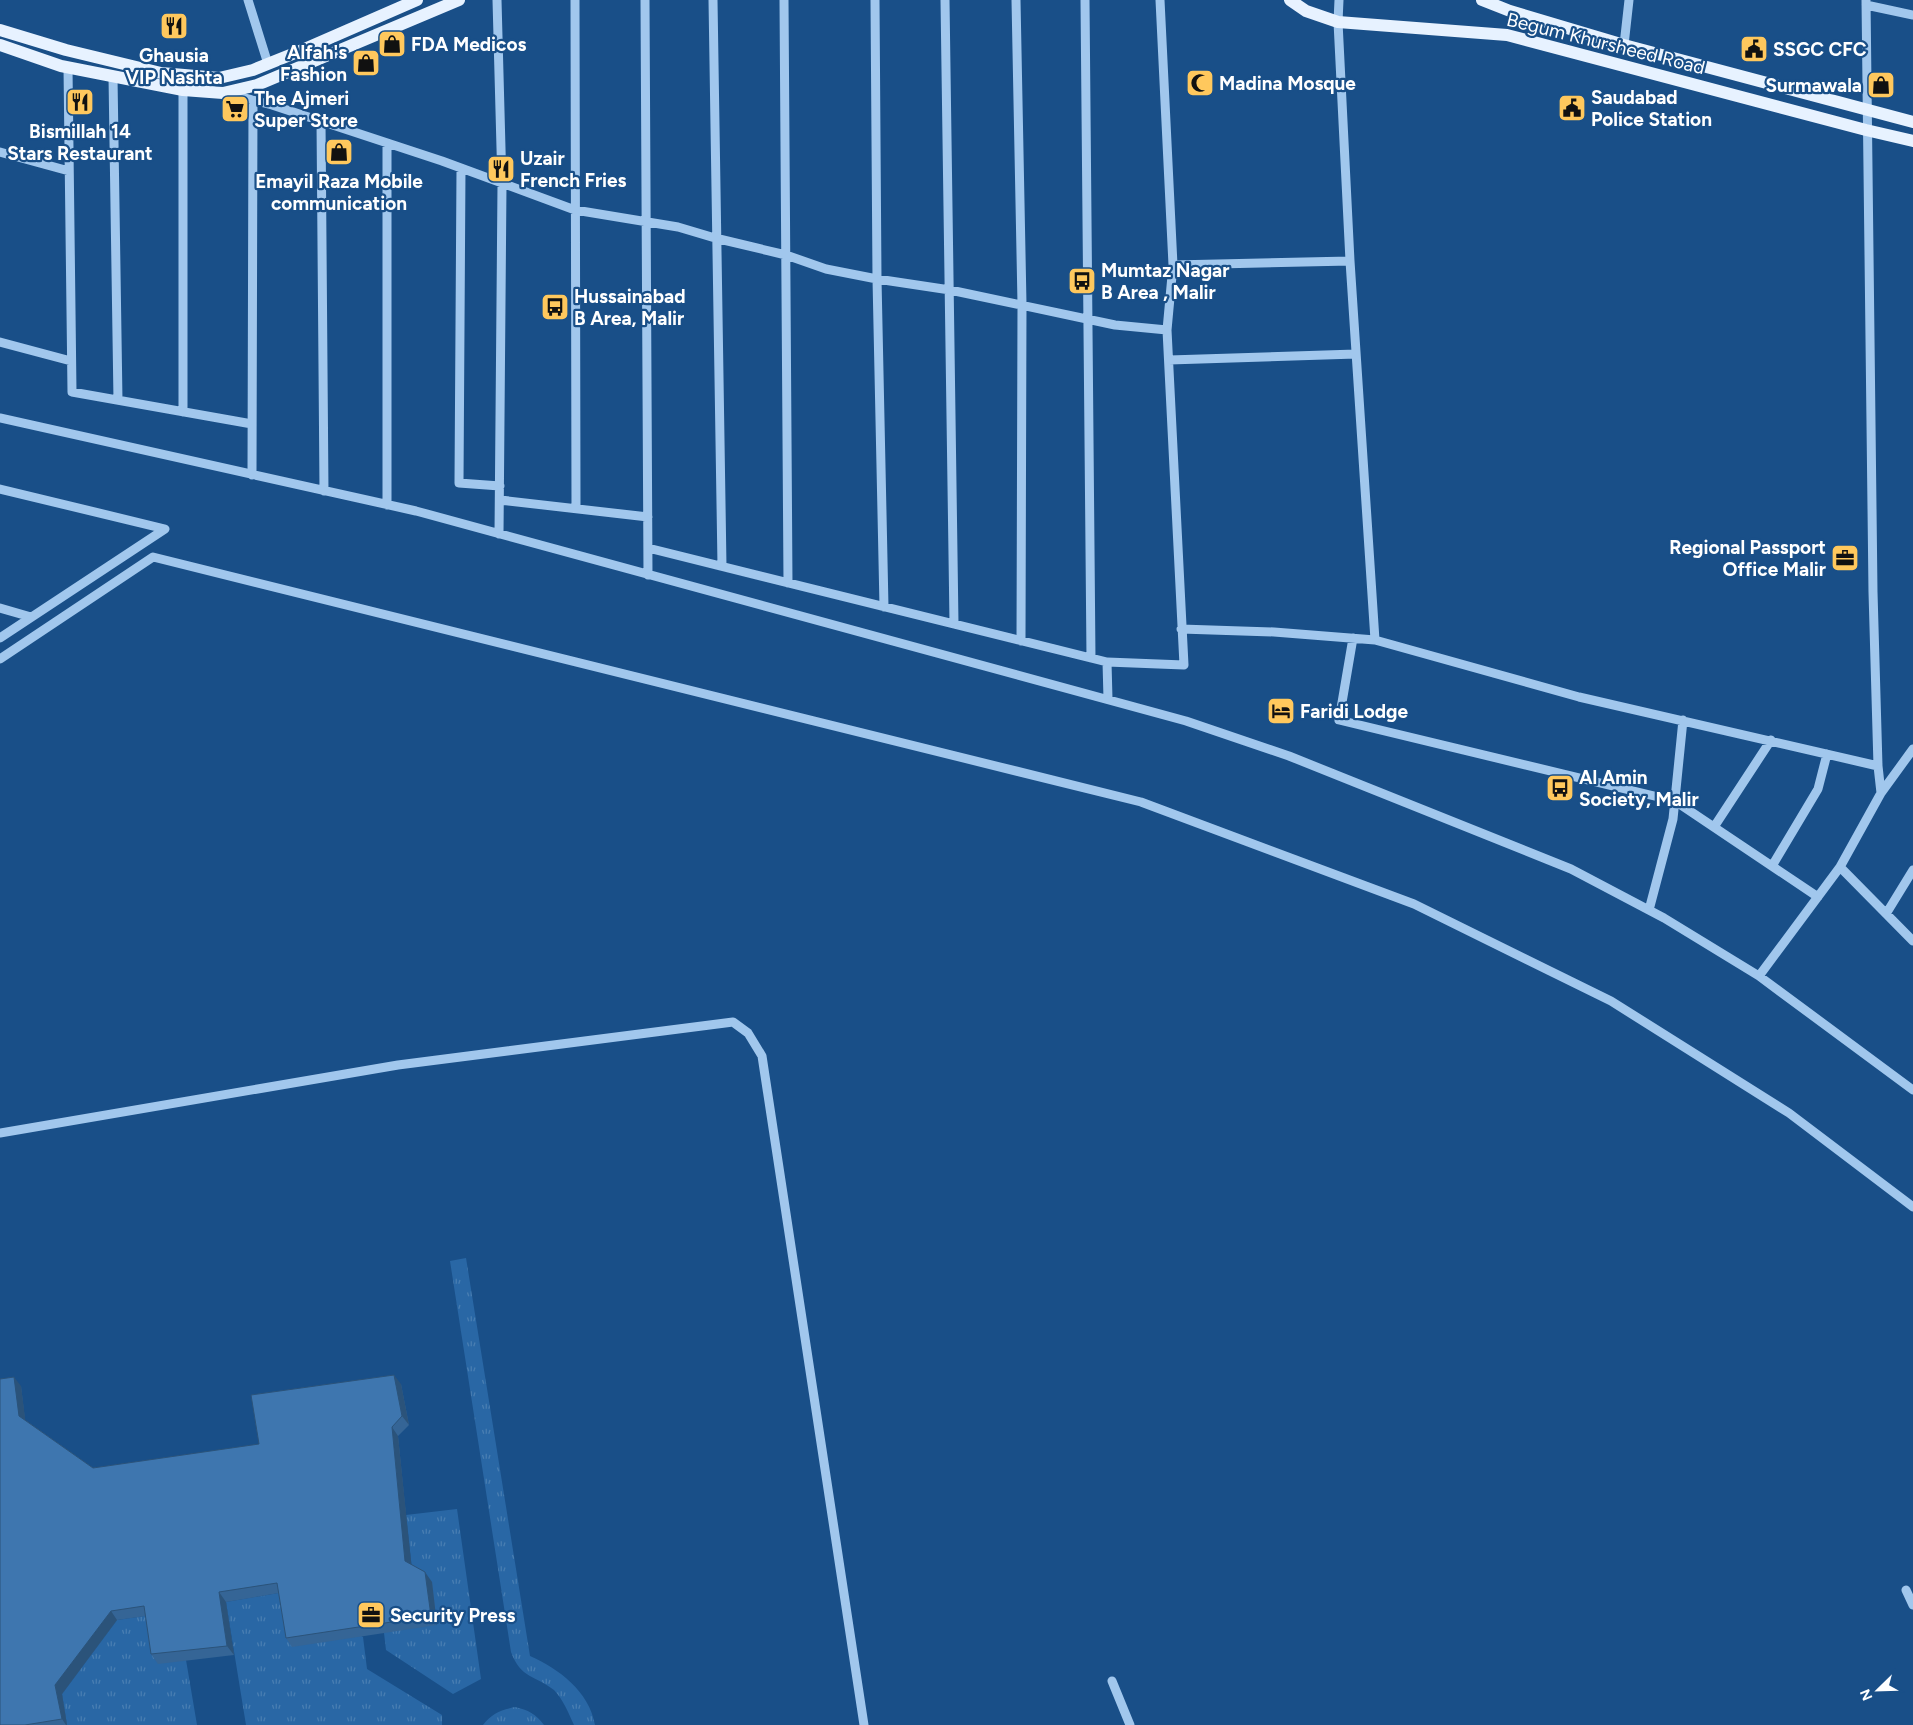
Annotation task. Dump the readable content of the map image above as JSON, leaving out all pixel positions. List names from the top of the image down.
{
  "streets": {
    "main road": ["Begum Khursheed Road"]
  },
  "places": {
    "restaurant": ["Ghausia VIP Nashta", "Bismillah 14 Stars Restaurant", "Uzair French Fries"],
    "shop": [
      "FDA Medicos",
      "Alfah's Fashion",
      "Surmawala",
      "Emayil Raza Mobile communication"
    ],
    "public building": ["SSGC CFC", "Saudabad Police Station"],
    "mosque": ["Madina Mosque"],
    "supermarket": ["The Ajmeri Super Store"],
    "bus stop": ["Mumtaz Nagar B Area , Malir", "Hussainabad B Area, Malir", "Al Amin Society, Malir"],
    "office": ["Regional Passport Office Malir", "Security Press"],
    "hotel": ["Faridi Lodge"]
  },
  "north": "bottom left"
}
